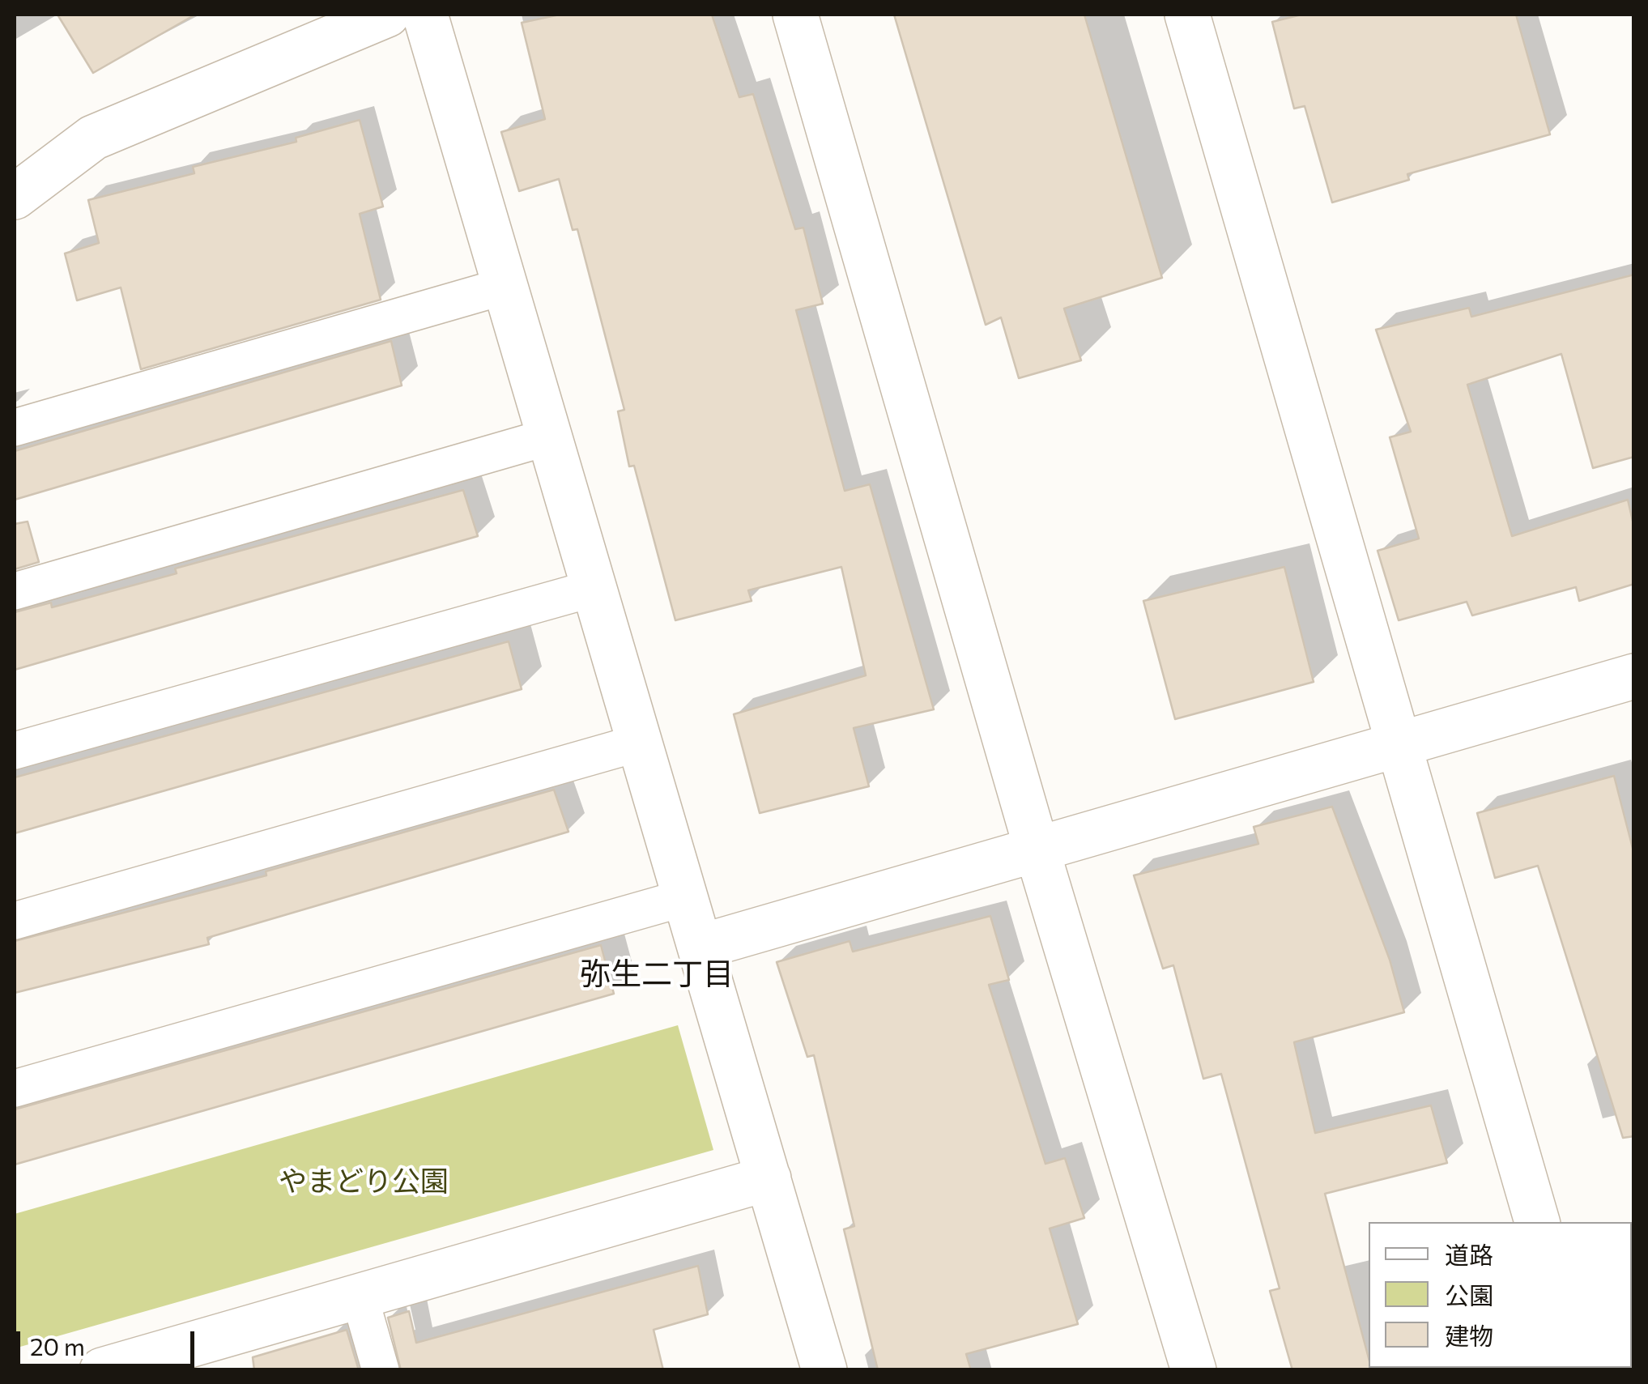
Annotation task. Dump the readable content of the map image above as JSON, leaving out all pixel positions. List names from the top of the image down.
{
  "districts": ["弥生二丁目"],
  "parks": ["やまどり公園"],
  "legend": ["道路", "公園", "建物"],
  "scale_bar": "20 m"
}
